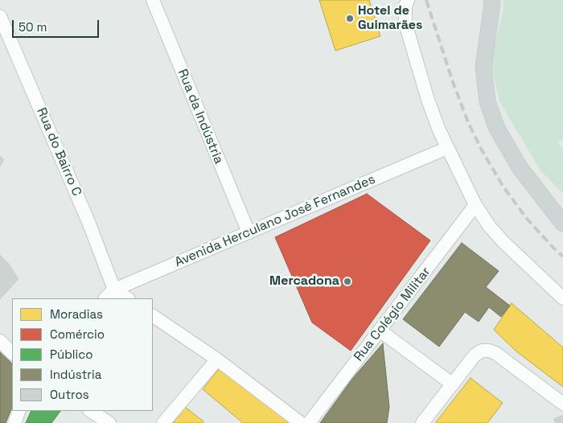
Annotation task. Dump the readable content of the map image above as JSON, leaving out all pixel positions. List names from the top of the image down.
{
  "streets": {
    "street": [
      "Rua da Indústria",
      "Rua do Bairro C",
      "Avenida Herculano José Fernandes",
      "Rua Colégio Militar"
    ]
  },
  "crossings": [
    ["Rua da Indústria", "Avenida Herculano José Fernandes"],
    ["Rua do Bairro C", "Avenida Herculano José Fernandes"]
  ],
  "places": ["Hotel de Guimarães", "Mercadona"],
  "legend": [
    "Moradias",
    "Comércio",
    "Público",
    "Indústria",
    "Outros"
  ],
  "scale_bar": "50 m"
}
